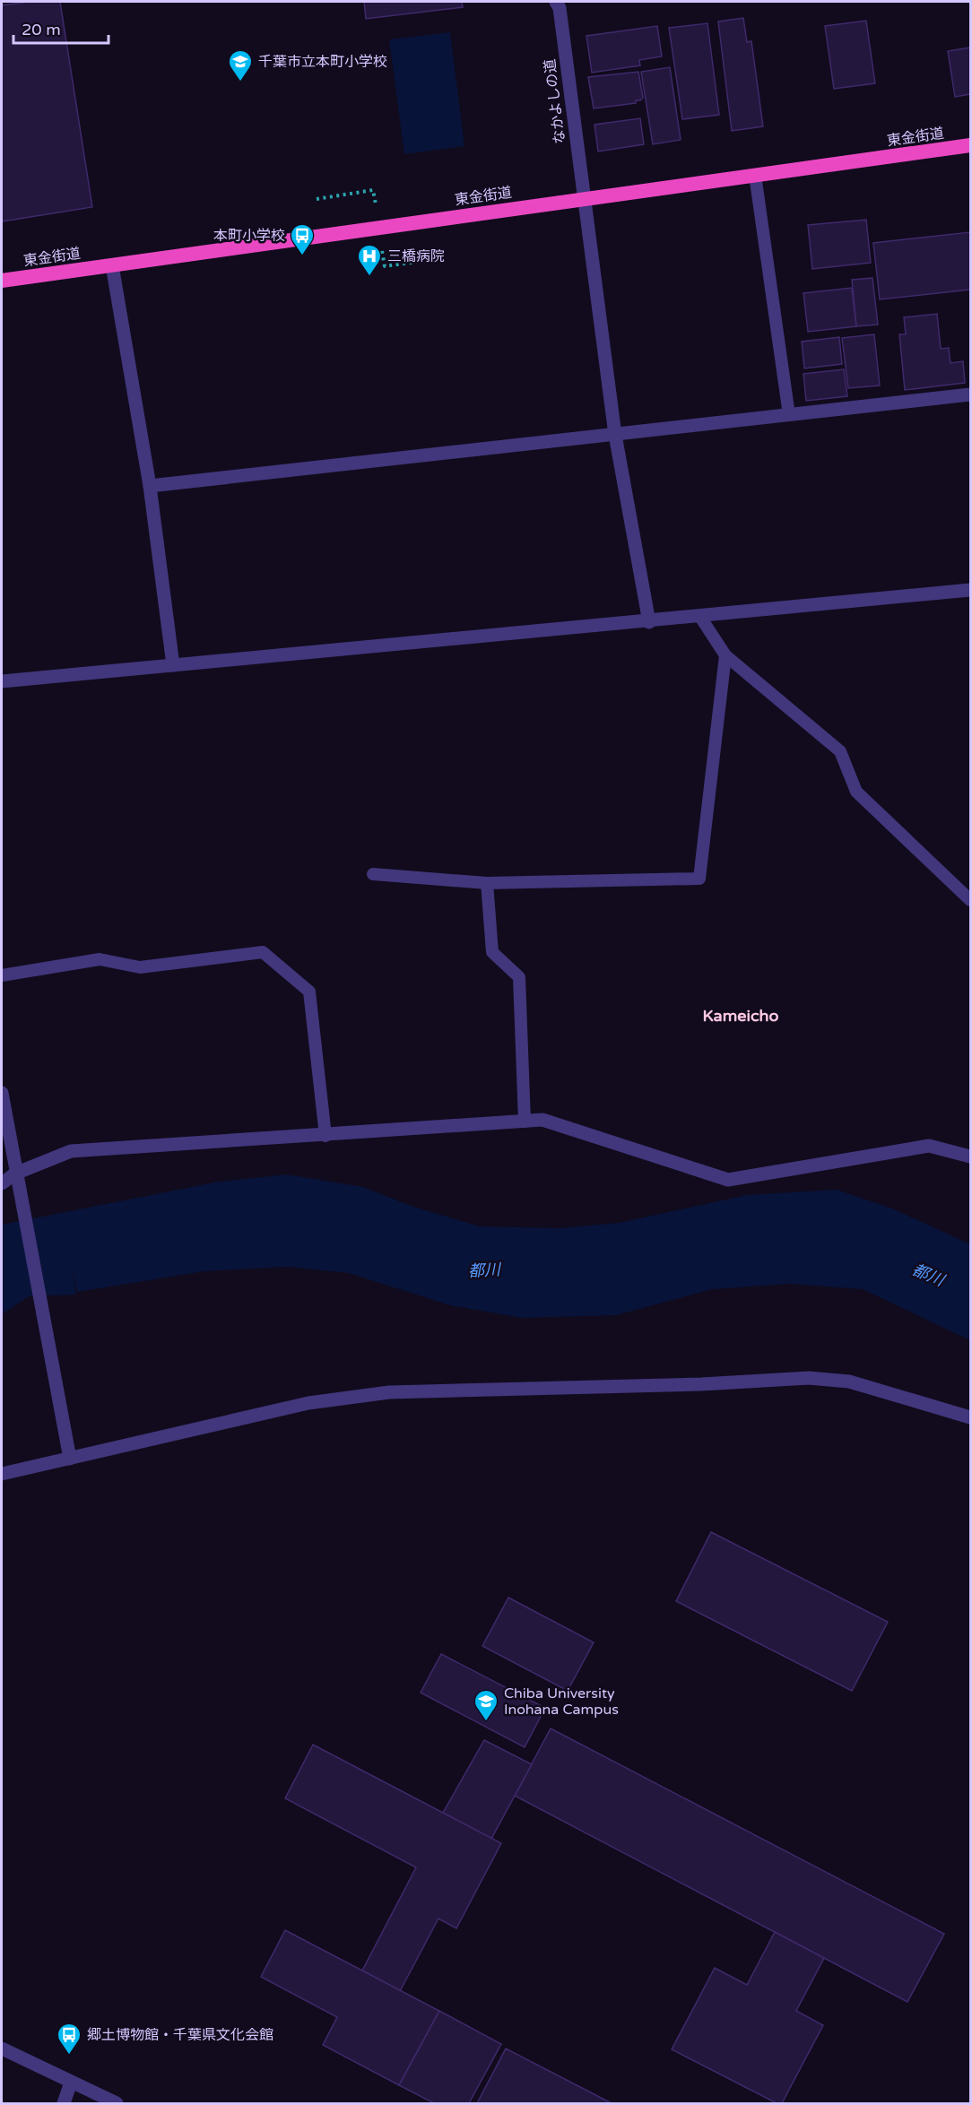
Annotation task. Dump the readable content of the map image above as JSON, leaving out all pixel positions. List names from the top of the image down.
{
  "streets": {
    "highway": ["東金街道"],
    "street": ["なかよしの道"]
  },
  "crossings": [
    ["なかよしの道", "東金街道"]
  ],
  "districts": ["Kameicho"],
  "water": ["都川"],
  "places": {
    "school or university": ["千葉市立本町小学校", "Chiba University Inohana Campus"],
    "bus stop": ["本町小学校", "郷土博物館・千葉県文化会館"],
    "hospital": ["三橋病院"]
  },
  "scale_bar": "20 m"
}
